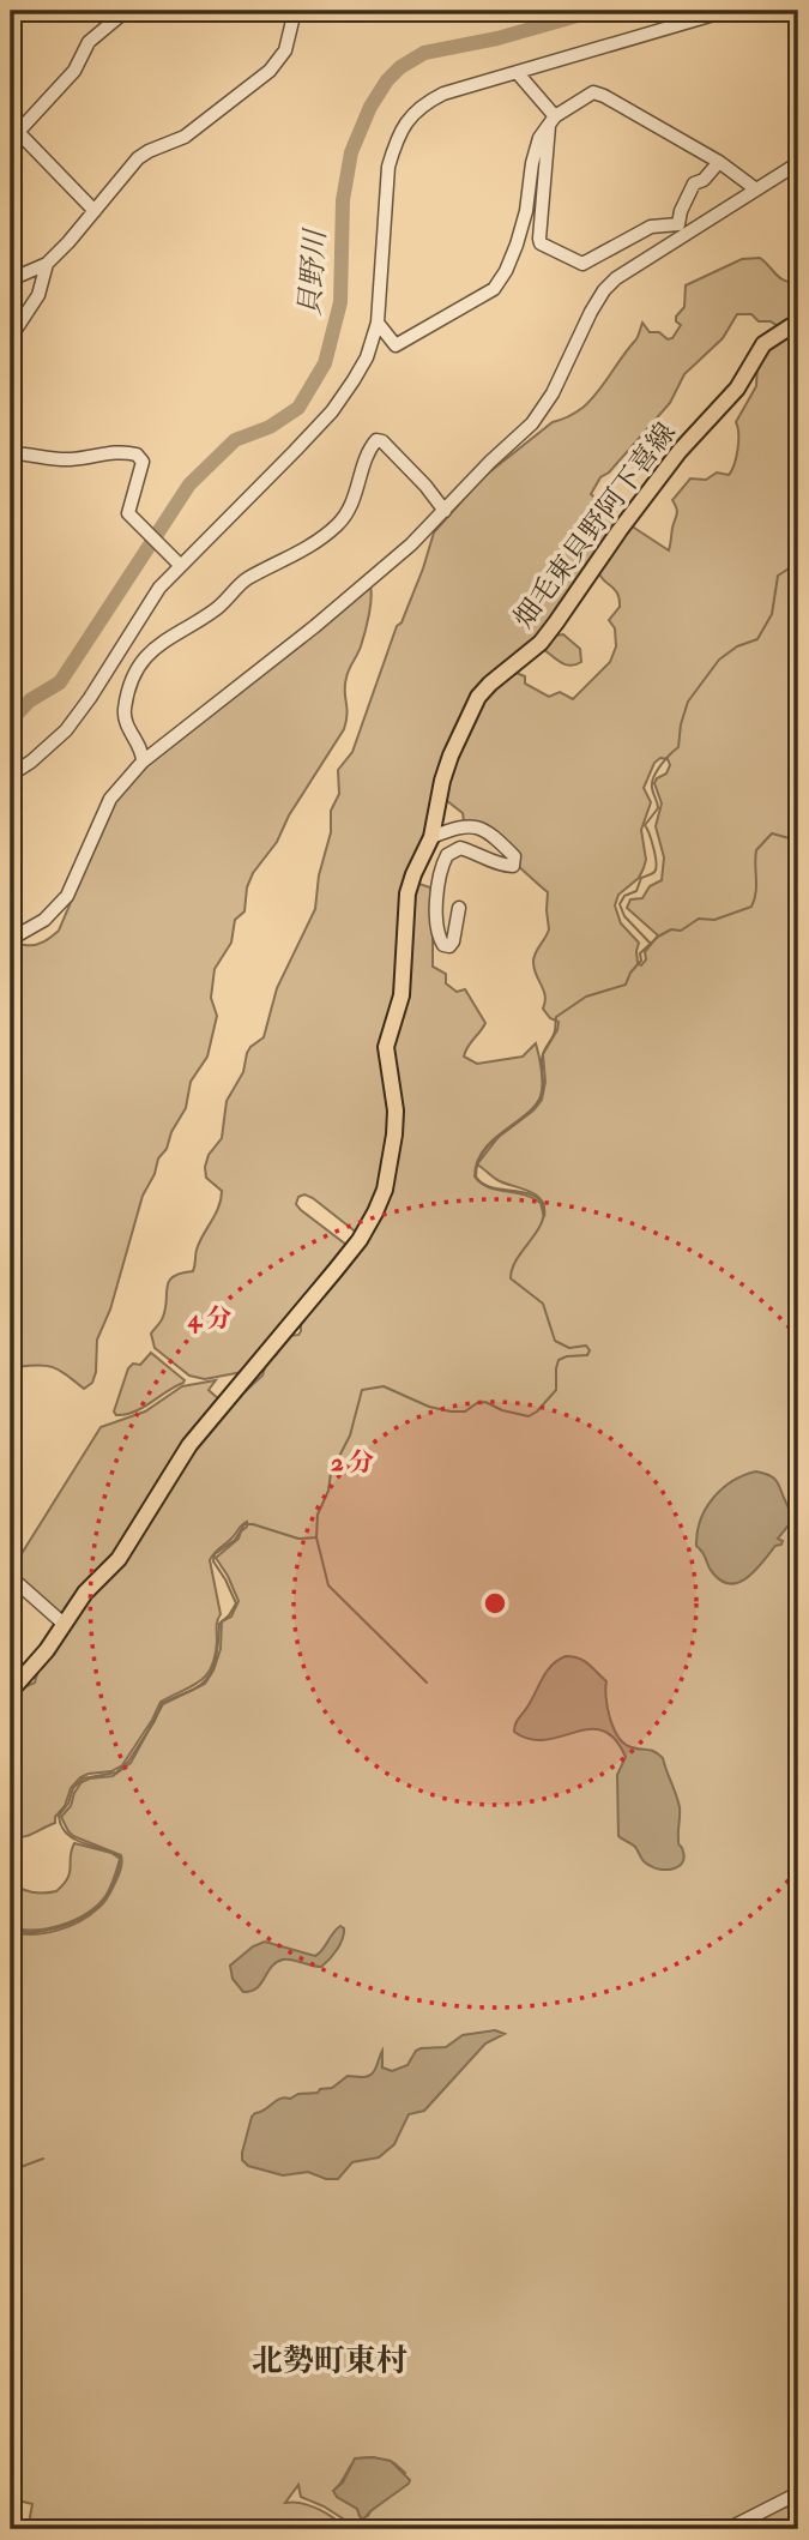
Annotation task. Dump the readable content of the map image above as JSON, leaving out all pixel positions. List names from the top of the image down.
{
  "streets": {
    "main road": ["畑毛東貝野阿下喜線"]
  },
  "districts": ["北勢町東村"],
  "water": ["貝野川"],
  "rings": ["4 分", "2 分"]
}
